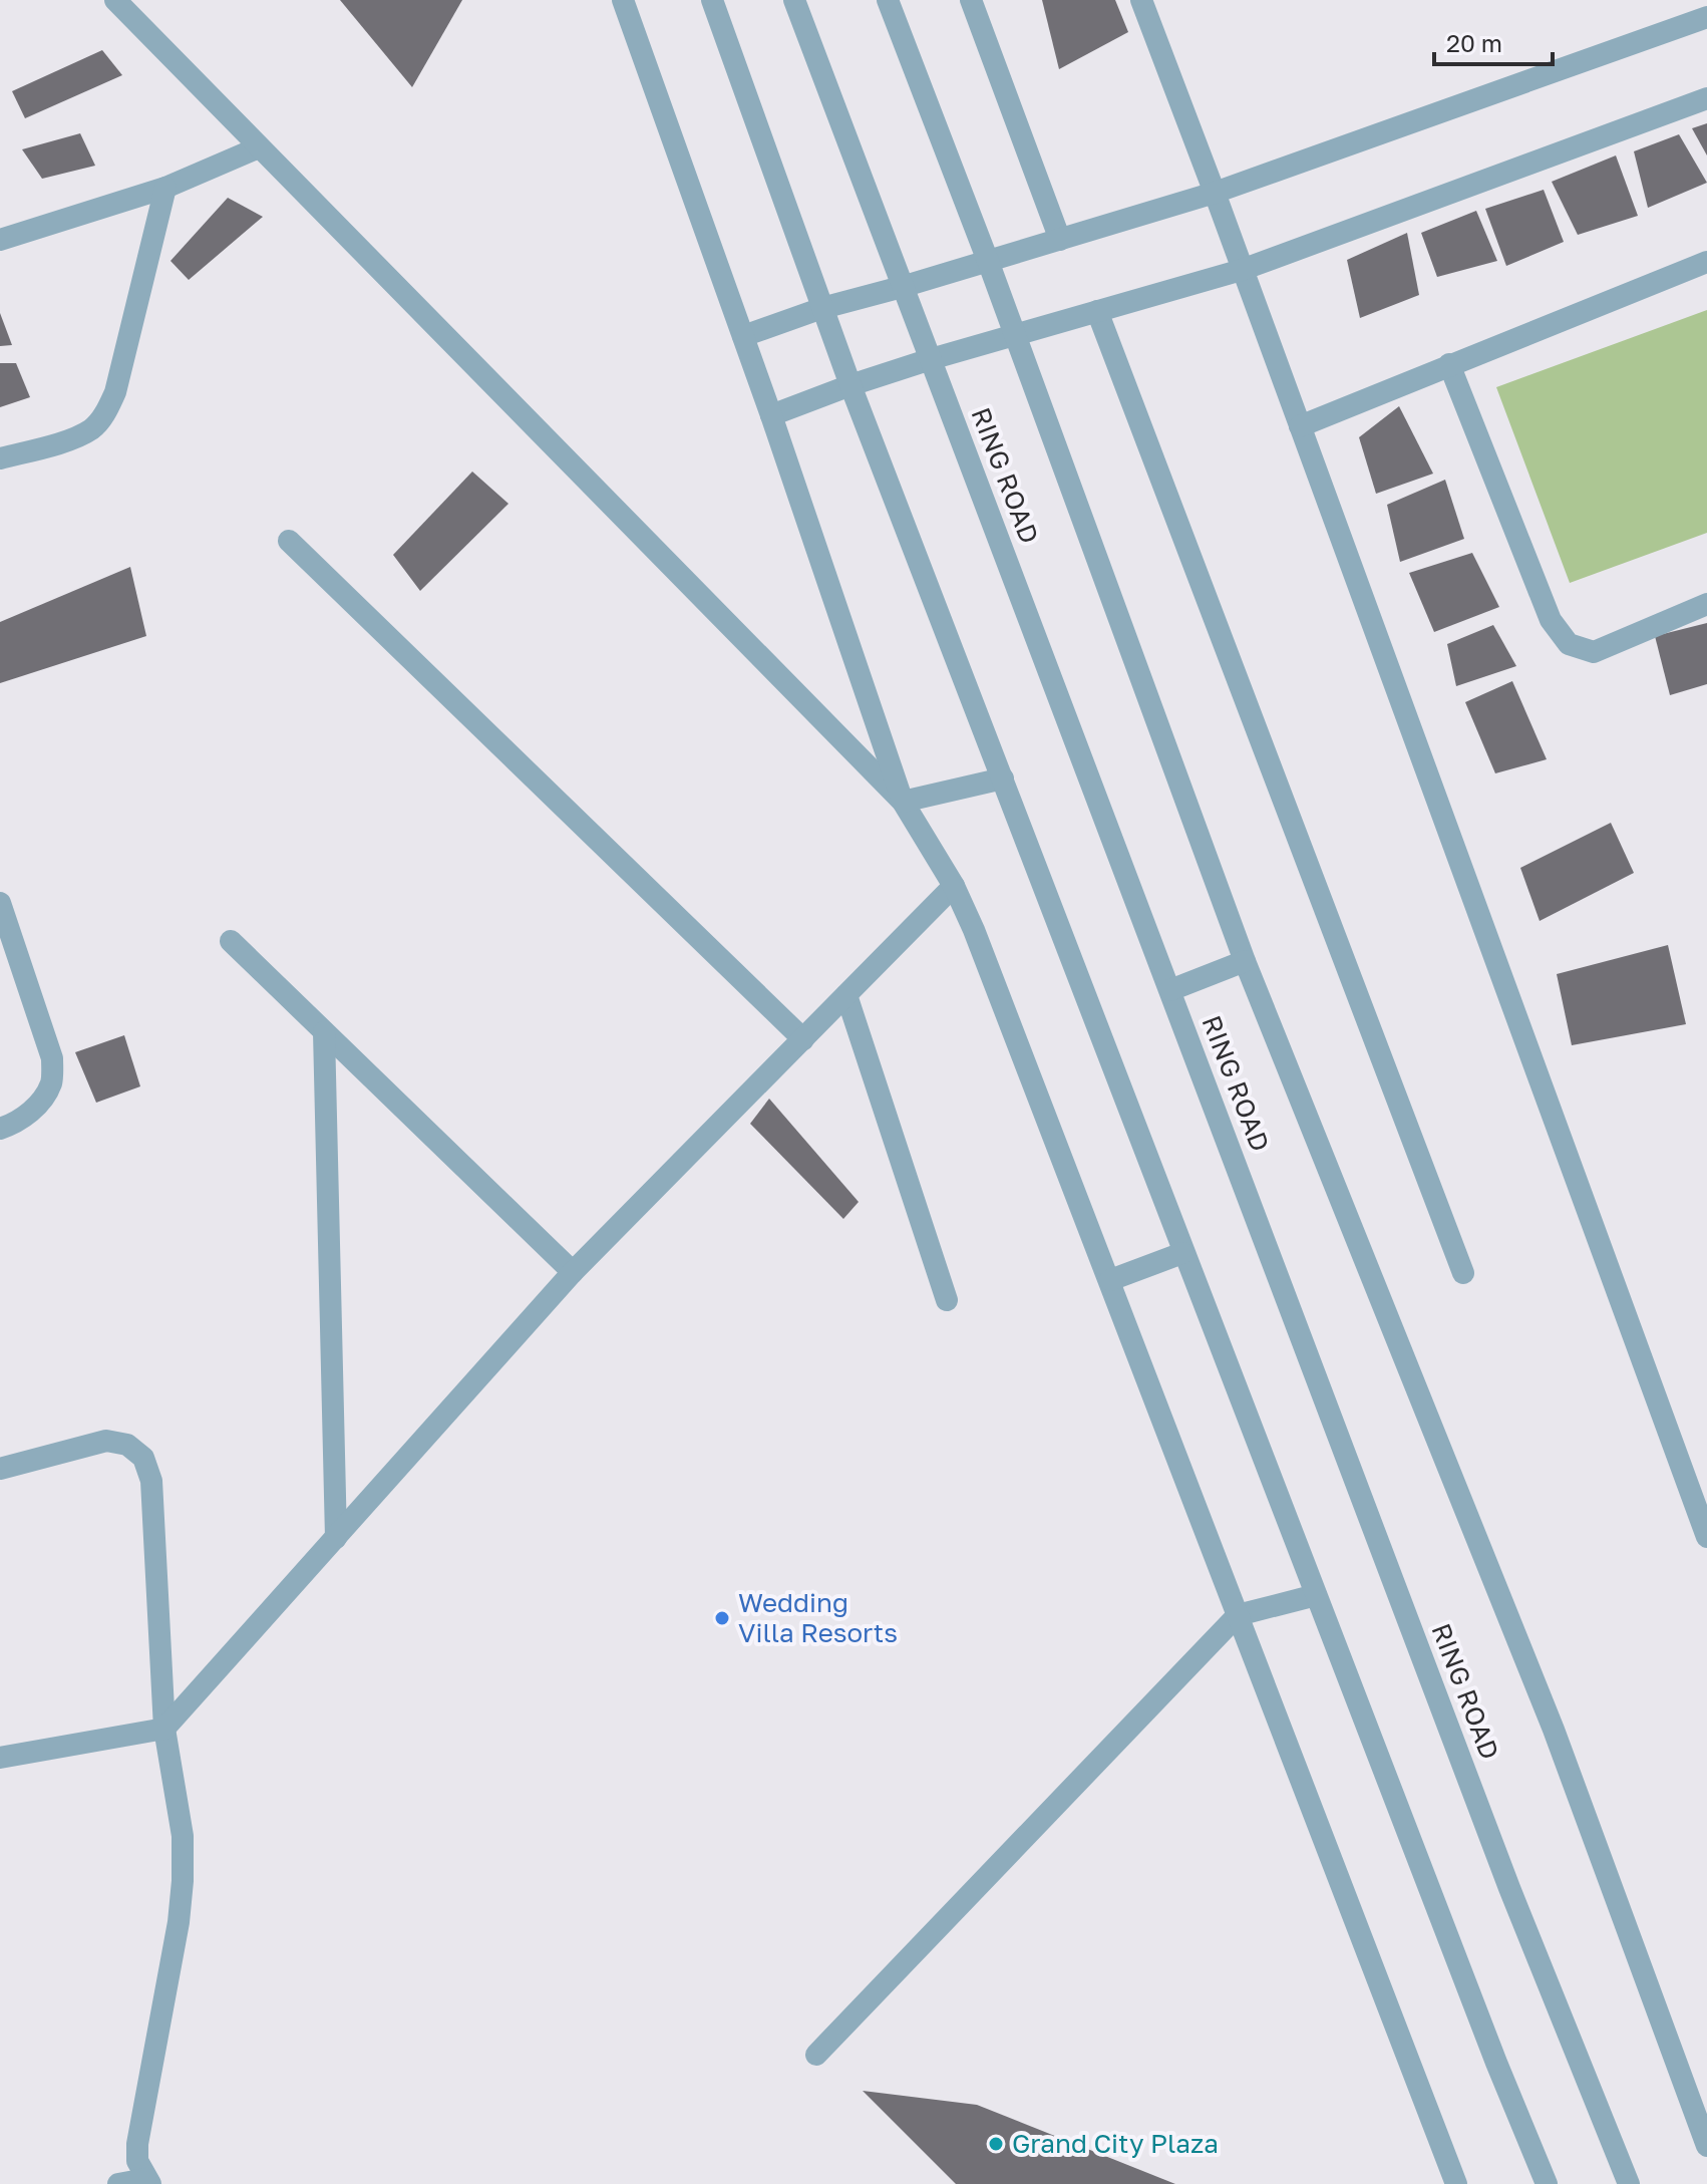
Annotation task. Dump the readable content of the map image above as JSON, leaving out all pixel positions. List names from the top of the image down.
{
  "streets": {
    "street": ["RING ROAD"]
  },
  "places": ["Wedding Villa Resorts", "Grand City Plaza"],
  "scale_bar": "20 m"
}
